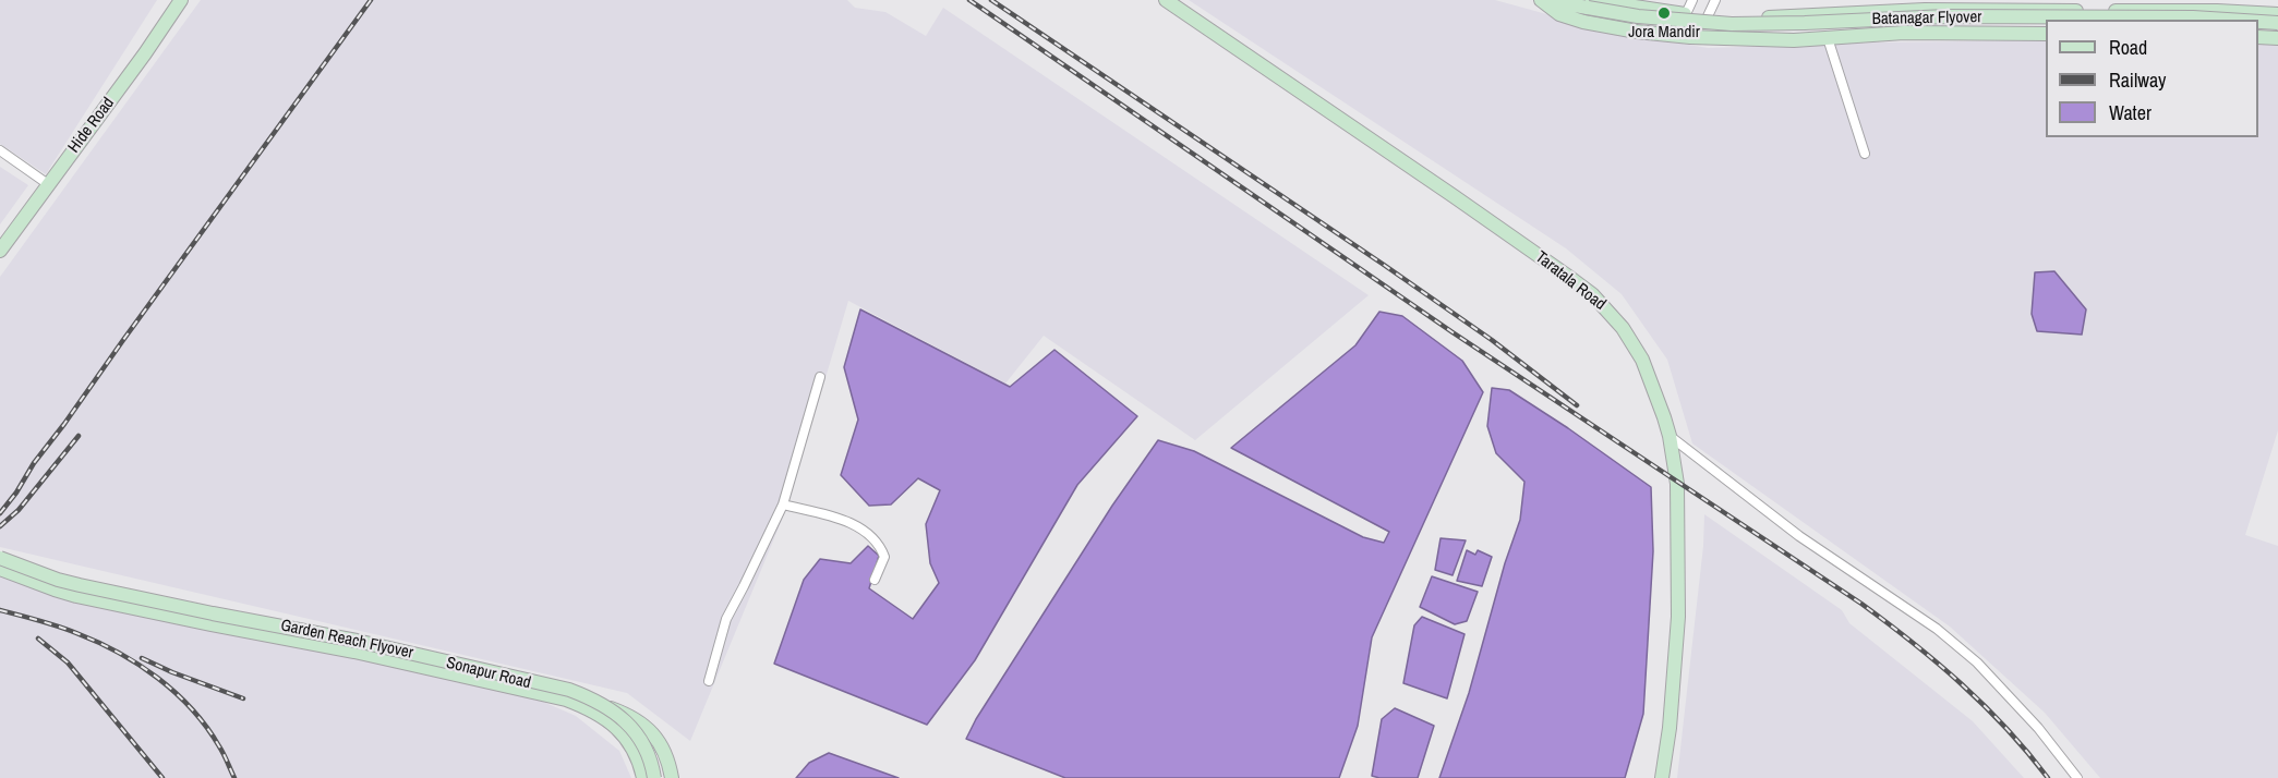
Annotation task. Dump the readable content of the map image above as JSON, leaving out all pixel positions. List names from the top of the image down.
{
  "streets": {
    "street": [
      "Batanagar Flyover",
      "Hide Road",
      "Taratala Road",
      "Garden Reach Flyover",
      "Sonapur Road"
    ]
  },
  "crossings": [
    ["Garden Reach Flyover", "Sonapur Road"]
  ],
  "places": ["Jora Mandir"],
  "legend": ["Road", "Railway", "Water"]
}
